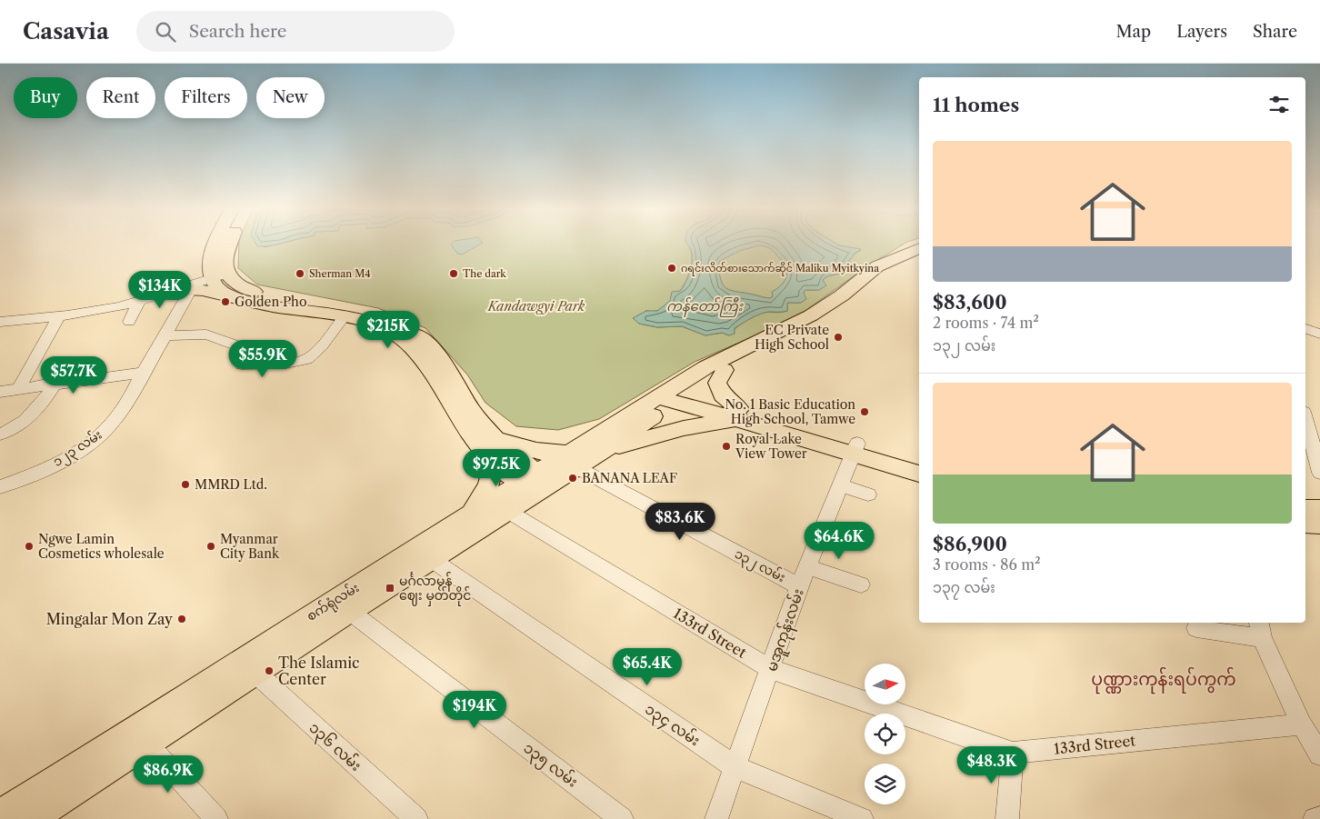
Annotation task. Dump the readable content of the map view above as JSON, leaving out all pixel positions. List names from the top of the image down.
{
  "streets": {
    "main road": ["စက်ရုံလမ်း"],
    "street": [
      "၁၂၃ လမ်း",
      "၁၃၂ လမ်း",
      "မအူကုန်းလမ်း",
      "133rd Street",
      "၁၃၄ လမ်း",
      "၁၃၆ လမ်း",
      "၁၃၅ လမ်း"
    ]
  },
  "crossings": [
    ["၁၃၂ လမ်း", "စက်ရုံလမ်း"],
    ["၁၃၂ လမ်း", "မအူကုန်းလမ်း"],
    ["စက်ရုံလမ်း", "133rd Street"],
    ["စက်ရုံလမ်း", "၁၃၄ လမ်း"],
    ["စက်ရုံလမ်း", "၁၃၆ လမ်း"],
    ["စက်ရုံလမ်း", "၁၃၅ လမ်း"],
    ["မအူကုန်းလမ်း", "133rd Street"],
    ["မအူကုန်းလမ်း", "၁၃၄ လမ်း"]
  ],
  "districts": ["ပုဏ္ဏားကုန်းရပ်ကွက်"],
  "water": ["ကန်တော်ကြီး"],
  "parks": ["Kandawgyi Park"],
  "places": {
    "other": [
      "ဂရင်းလိတ်စားသောက်ဆိုင် Maliku Myitkyina",
      "Sherman M4",
      "The dark",
      "Golden Pho",
      "EC Private High School",
      "No. 1 Basic Education High School, Tamwe",
      "Royal Lake View Tower",
      "BANANA LEAF",
      "MMRD Ltd.",
      "Ngwe Lamin Cosmetics wholesale",
      "Myanmar City Bank",
      "Mingalar Mon Zay",
      "The Islamic Center"
    ],
    "transit": ["မင်္ဂလာမွန် ဈေး မှတ်တိုင်"]
  },
  "north": "right",
  "page": {
    "header": "Casavia",
    "search": "Search here",
    "nav": ["Map", "Layers", "Share"],
    "chip": [
      "Buy",
      "Rent",
      "Filters",
      "New"
    ],
    "heading": "11 homes",
    "list": [
      {
        "name": "$83,600",
        "note": "2 rooms · 74 m² · ၁၃၂ လမ်း"
      },
      {
        "name": "$86,900",
        "note": "3 rooms · 86 m² · ၁၃၇ လမ်း"
      }
    ],
    "price": [
      "$134K",
      "$215K",
      "$55.9K",
      "$57.7K",
      "$97.5K",
      "$83.6K",
      "$64.6K",
      "$65.4K",
      "$194K",
      "$48.3K",
      "$86.9K"
    ]
  }
}
